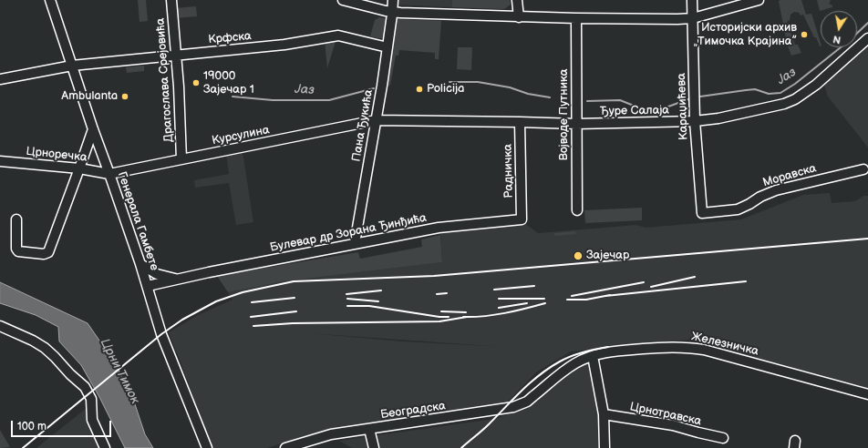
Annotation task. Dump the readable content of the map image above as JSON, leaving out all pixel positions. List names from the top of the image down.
{
  "streets": {
    "street": [
      "Крфска",
      "Драгослава Срејовића",
      "Караџићева",
      "Ђуре Салаја",
      "Војводе Путника",
      "Пана Ђукића",
      "Курсулина",
      "Црноречка",
      "Радничка",
      "Моравска",
      "Генерала Гамбете",
      "Булевар др Зорана Ђинђића",
      "Железничка",
      "Београдска",
      "Црнотравска"
    ]
  },
  "crossings": [
    ["Крфска", "Драгослава Срејовића"],
    ["Крфска", "Пана Ђукића"],
    ["Крфска", "Генерала Гамбете"],
    ["Драгослава Срејовића", "Курсулина"],
    ["Караџићева", "Ђуре Салаја"],
    ["Караџићева", "Моравска"],
    ["Ђуре Салаја", "Војводе Путника"],
    ["Ђуре Салаја", "Пана Ђукића"],
    ["Ђуре Салаја", "Курсулина"],
    ["Ђуре Салаја", "Радничка"],
    ["Пана Ђукића", "Курсулина"],
    ["Пана Ђукића", "Булевар др Зорана Ђинђића"],
    ["Курсулина", "Црноречка"],
    ["Курсулина", "Генерала Гамбете"],
    ["Црноречка", "Генерала Гамбете"],
    ["Радничка", "Булевар др Зорана Ђинђића"],
    ["Генерала Гамбете", "Булевар др Зорана Ђинђића"],
    ["Железничка", "Београдска"]
  ],
  "water": ["Јаз", "Црни Тимок"],
  "places": [
    "Историјски архив „Тимочка Крајина”",
    "19000 Зајечар 1",
    "Policija",
    "Ambulanta",
    "Зајечар"
  ],
  "scale_bar": "100 m",
  "north": "bottom"
}
